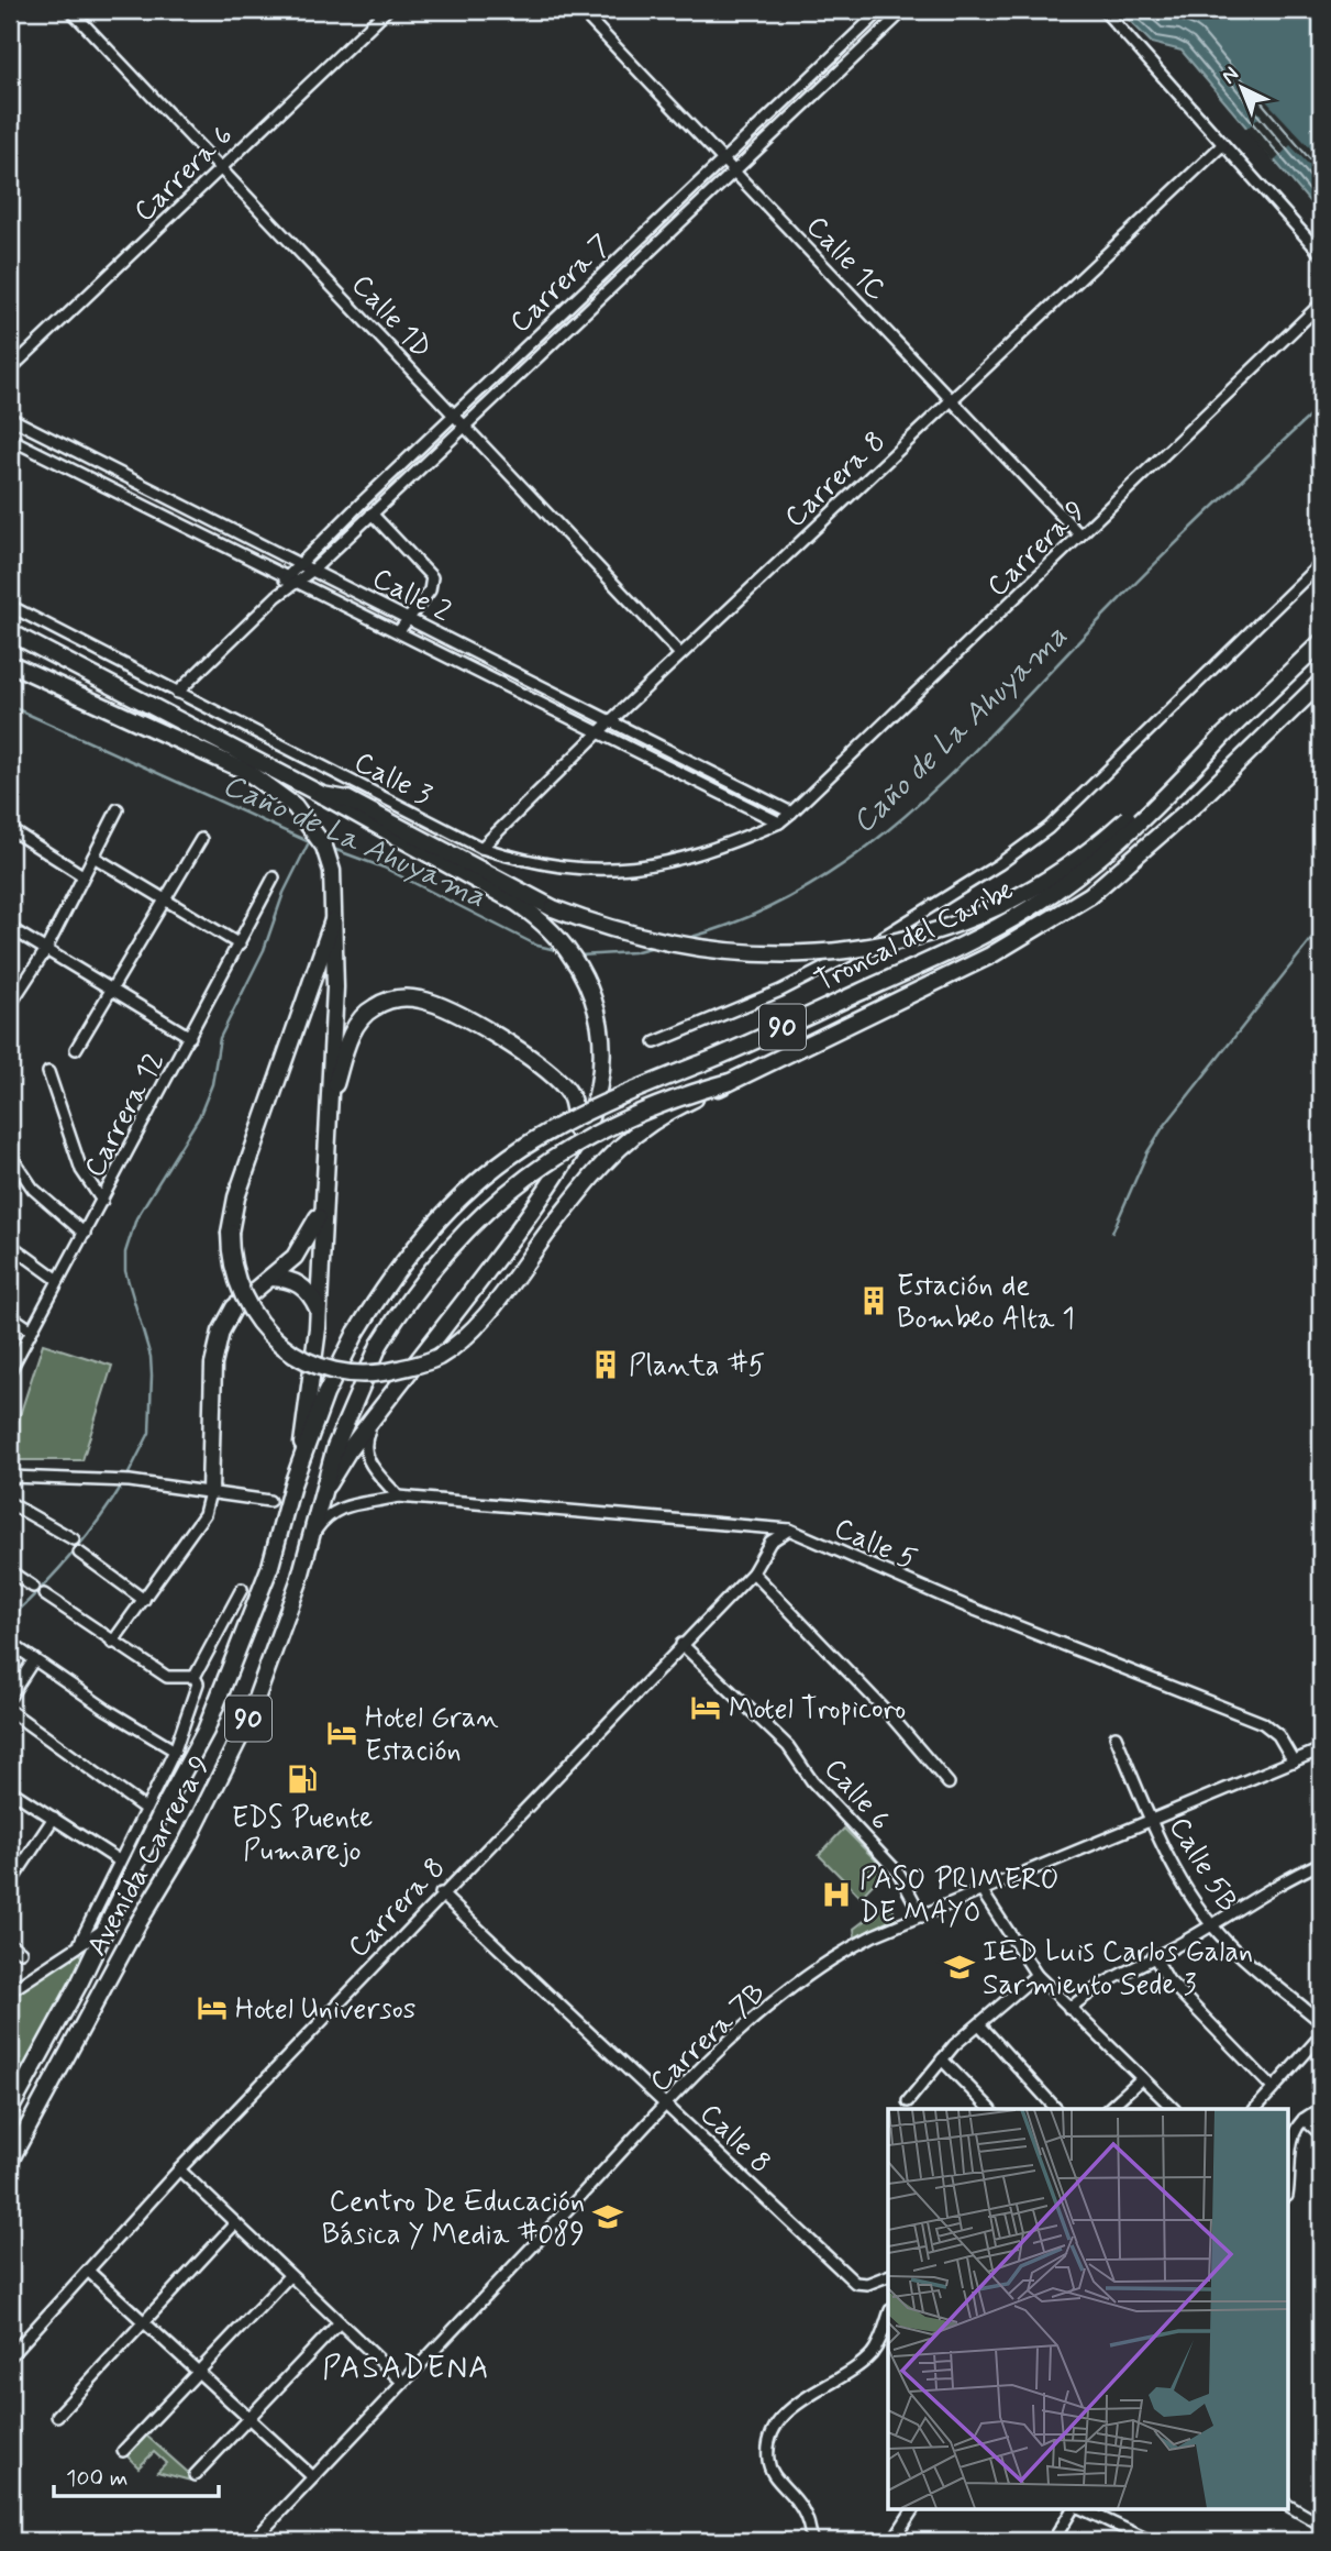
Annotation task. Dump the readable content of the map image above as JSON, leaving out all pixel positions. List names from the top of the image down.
{
  "streets": {
    "main road": ["Troncal del Caribe", "90", "Avenida Carrera 9"],
    "street": [
      "Carrera 6",
      "Calle 1C",
      "Carrera 7",
      "Calle 1D",
      "Carrera 8",
      "Carrera 9",
      "Calle 2",
      "Calle 3",
      "Carrera 12",
      "Calle 5",
      "Calle 6",
      "Calle 5B",
      "Carrera 7B",
      "Calle 8"
    ]
  },
  "crossings": [
    ["Carrera 6", "Calle 1D"],
    ["Calle 1C", "Carrera 7"],
    ["Calle 1C", "Carrera 8"],
    ["Calle 1C", "Carrera 9"],
    ["Carrera 7", "Calle 1D"],
    ["Carrera 7", "Calle 2"],
    ["Carrera 7", "Calle 3"],
    ["Calle 1D", "Carrera 8"],
    ["Carrera 8", "Calle 2"],
    ["Carrera 8", "Calle 3"],
    ["Carrera 8", "Calle 5"],
    ["Carrera 8", "Calle 6"],
    ["Carrera 8", "Calle 8"],
    ["Carrera 9", "Calle 2"],
    ["Carrera 9", "Calle 3"],
    ["Calle 2", "Calle 3"],
    ["Troncal del Caribe", "Avenida Carrera 9"],
    ["Calle 5", "Avenida Carrera 9"],
    ["Calle 5", "Carrera 7B"],
    ["Calle 6", "Carrera 7B"],
    ["Calle 5B", "Carrera 7B"],
    ["Carrera 7B", "Calle 8"]
  ],
  "districts": ["PASADENA"],
  "water": ["Caño de La Ahuyama"],
  "places": {
    "building": ["Estación de Bombeo Alta 1", "Planta #5"],
    "hotel": ["Motel Tropicoro", "Hotel Gran Estación", "Hotel Universos"],
    "fuel station": ["EDS Puente Pumarejo"],
    "hospital": ["PASO PRIMERO DE MAYO"],
    "school or university": ["IED Luis Carlos Galan Sarmiento Sede 3", "Centro De Educación Básica Y Media #089"]
  },
  "scale_bar": "100 m",
  "north": "top left"
}
